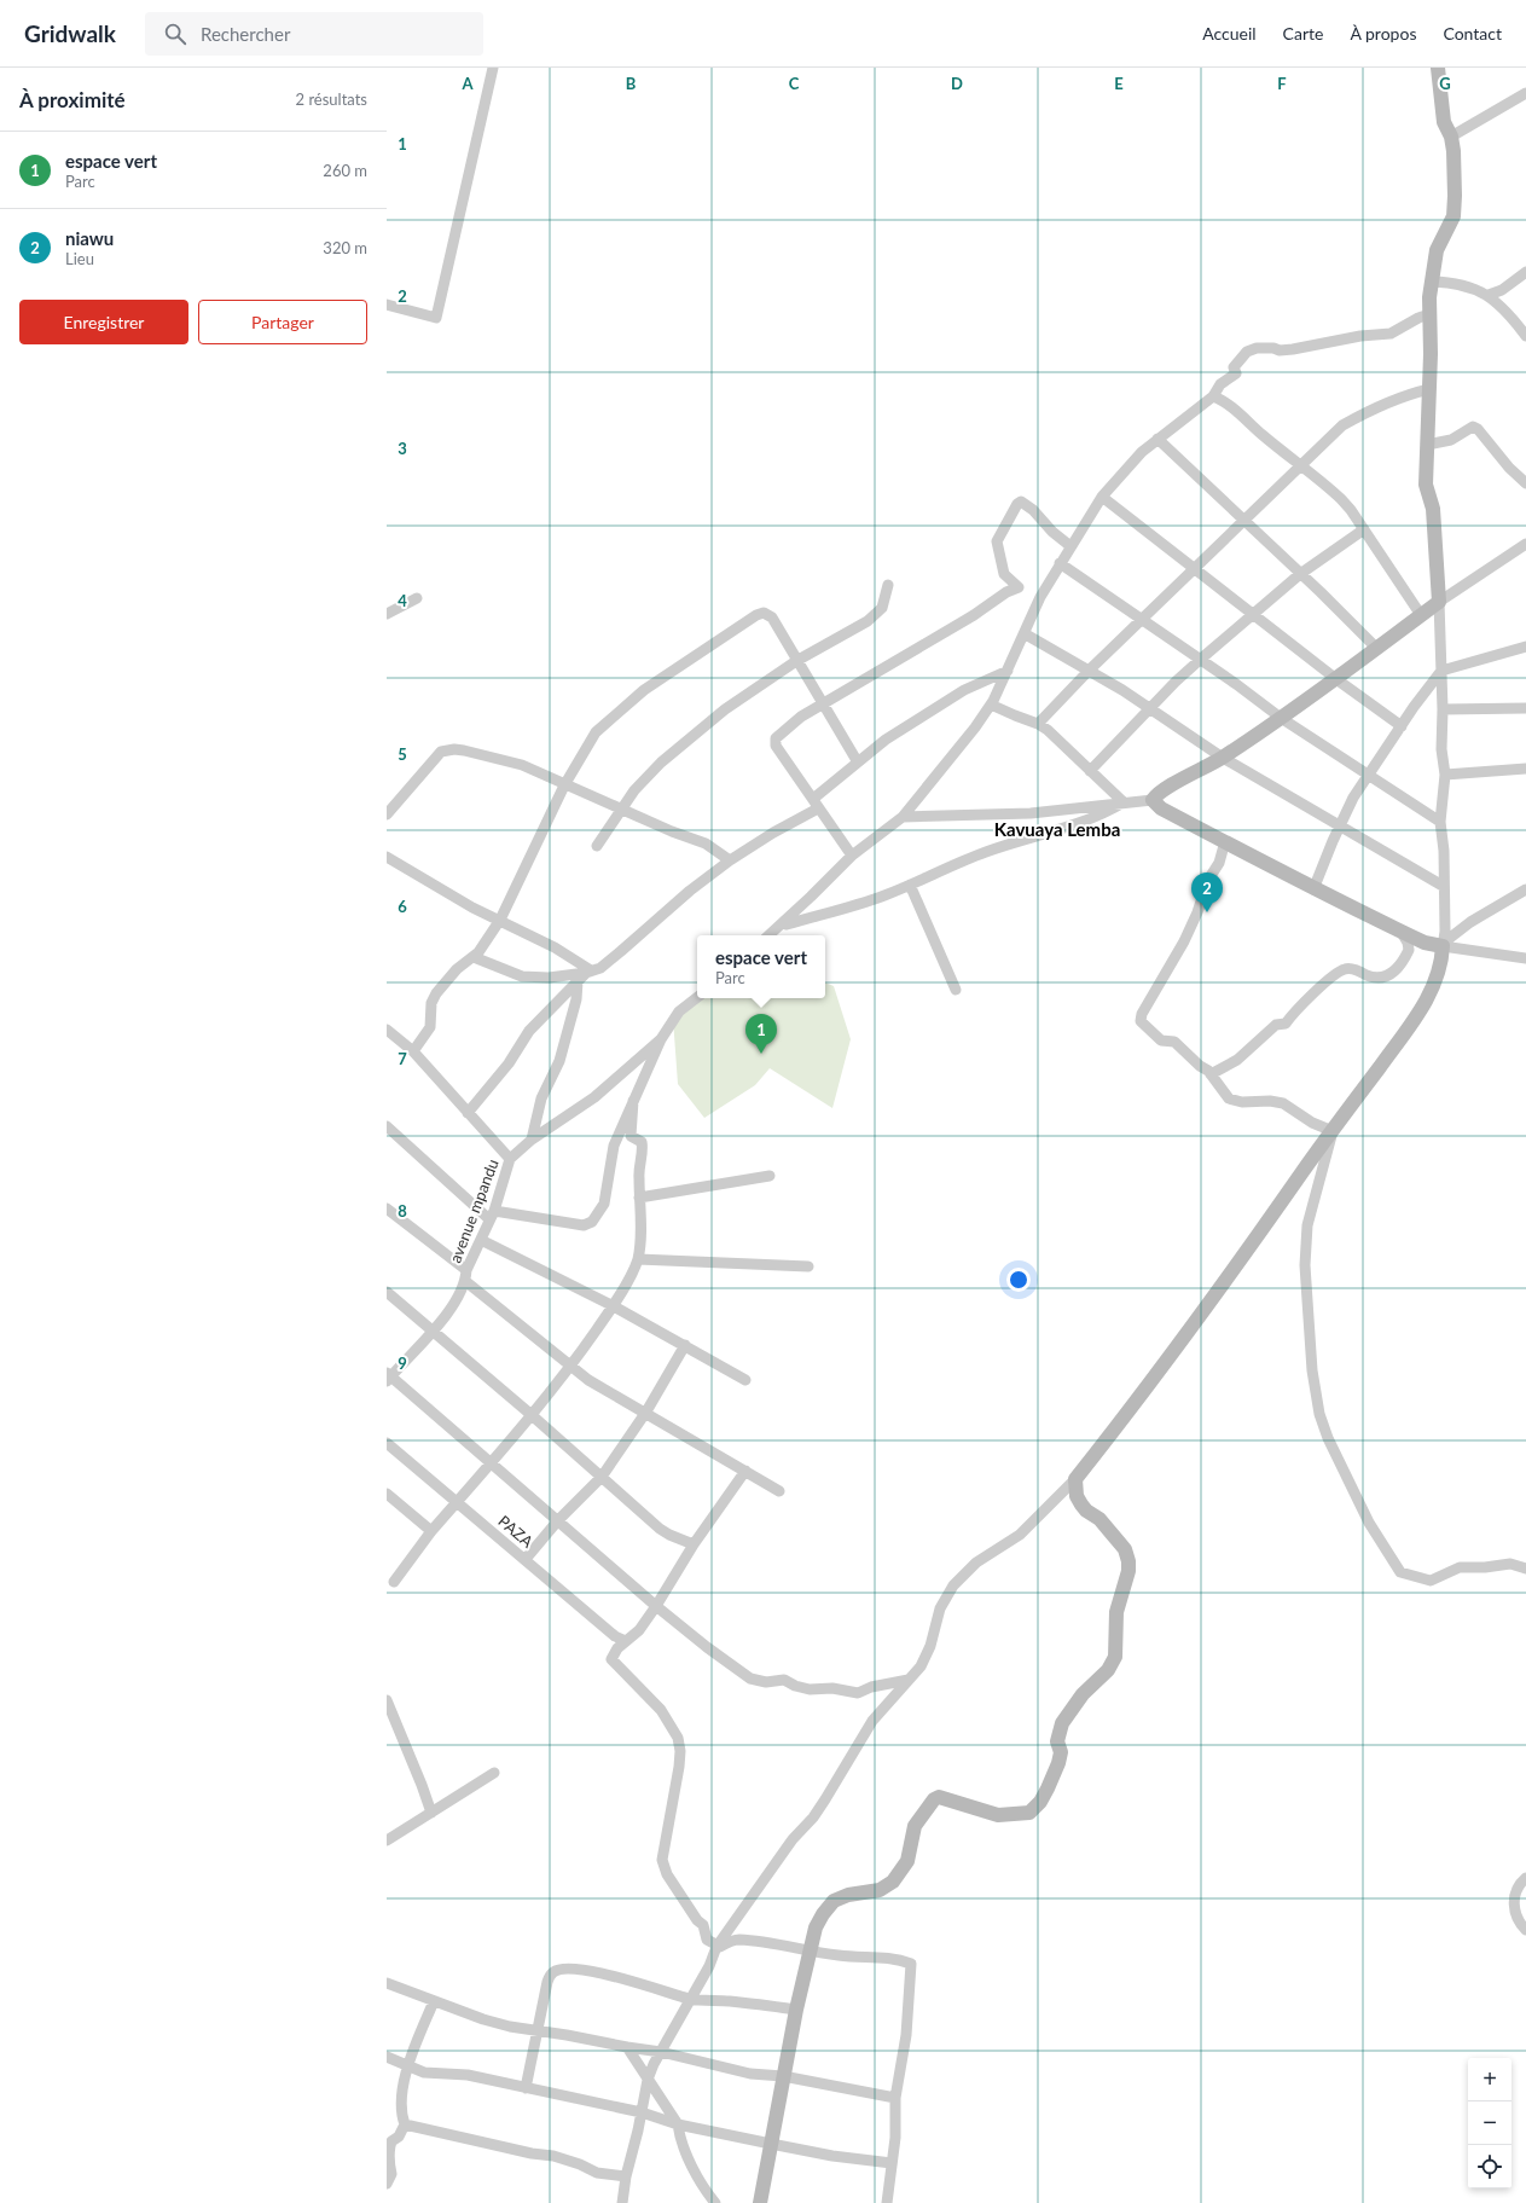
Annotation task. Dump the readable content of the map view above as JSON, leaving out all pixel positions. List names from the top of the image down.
{
  "streets": {
    "street": ["avenue mpandu", "PAZA"]
  },
  "districts": ["Kavuaya Lemba"],
  "page": {
    "header": "Gridwalk",
    "search": "Rechercher",
    "nav": [
      "Accueil",
      "Carte",
      "À propos",
      "Contact"
    ],
    "heading": ["À proximité", "2 résultats"],
    "list": [
      {
        "mark": "1",
        "name": "espace vert",
        "note": "Parc",
        "value": "260 m"
      },
      {
        "mark": "2",
        "name": "niawu",
        "note": "Lieu",
        "value": "320 m"
      }
    ],
    "buttons": ["Enregistrer", "Partager"],
    "pins": ["2", "1"],
    "popup": ["espace vert", "Parc"],
    "map_buttons": ["+", "−"]
  },
  "grid": {
    "columns": [
      "A",
      "B",
      "C",
      "D",
      "E",
      "F",
      "G"
    ],
    "rows": [
      "1",
      "2",
      "3",
      "4",
      "5",
      "6",
      "7",
      "8",
      "9"
    ]
  }
}
